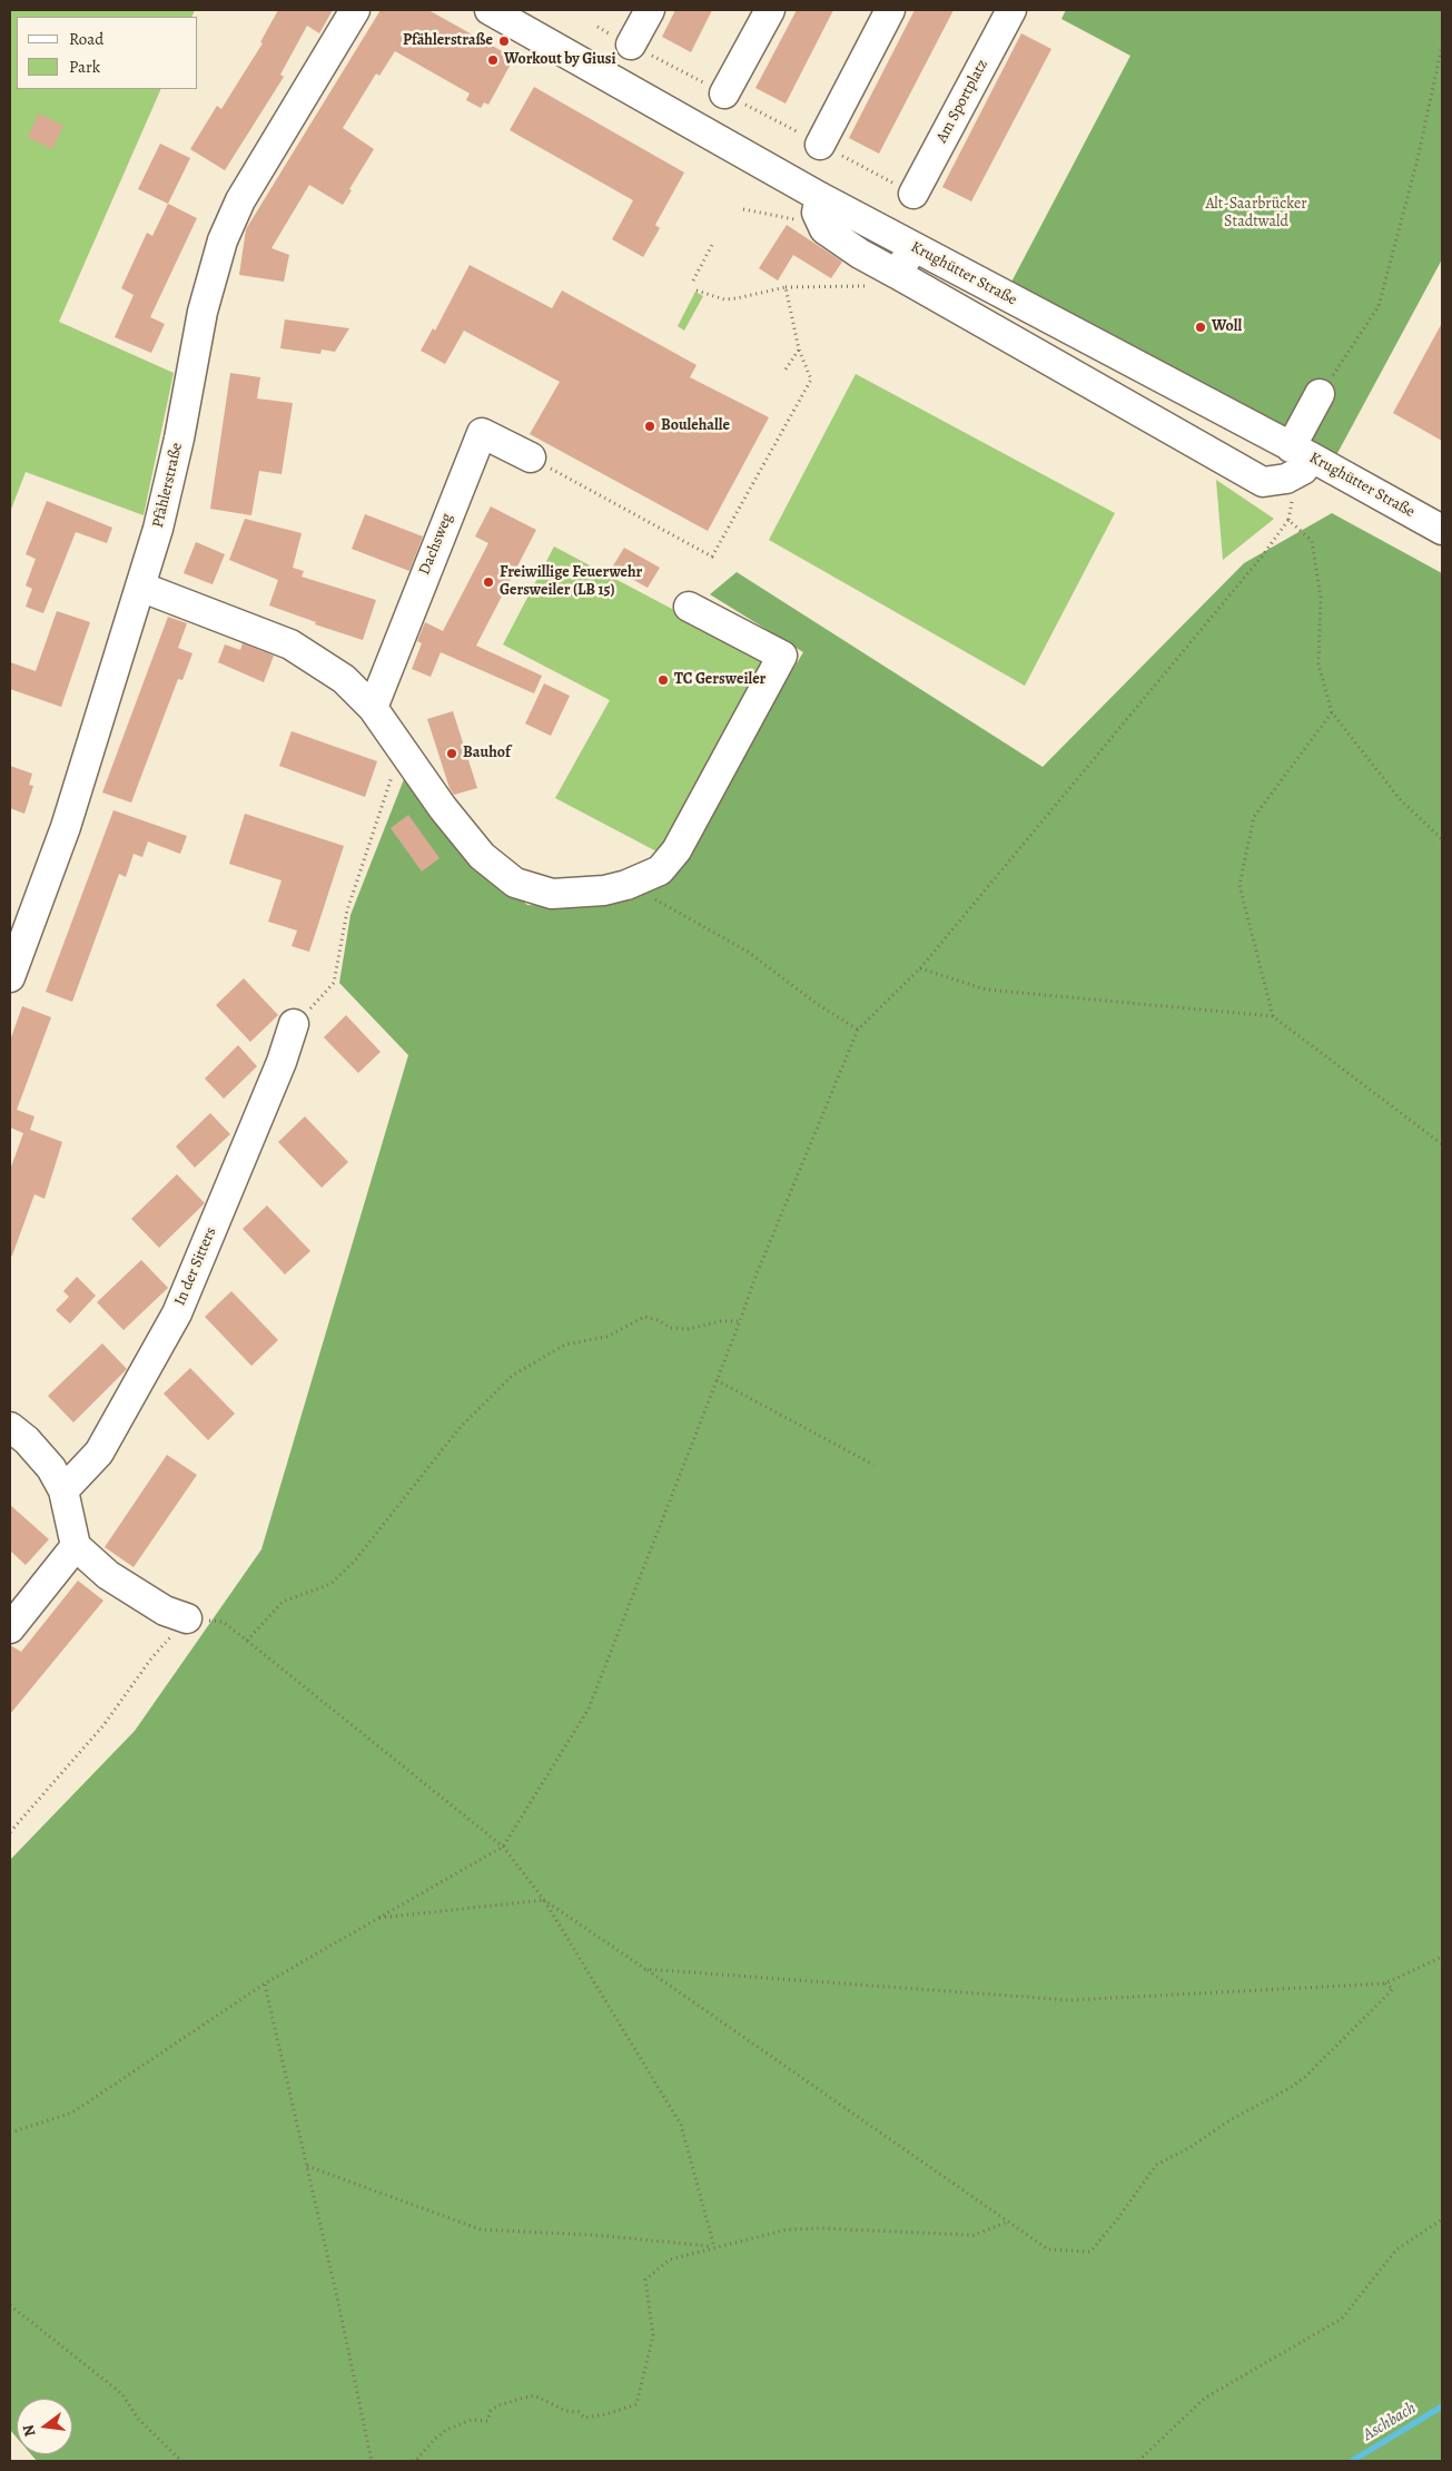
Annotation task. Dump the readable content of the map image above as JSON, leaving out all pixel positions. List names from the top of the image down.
{
  "streets": {
    "street": [
      "Am Sportplatz",
      "Krughütter Straße",
      "Pfählerstraße",
      "Dachsweg",
      "In der Sitters"
    ]
  },
  "water": ["Aschbach"],
  "parks": ["Alt-Saarbrücker Stadtwald"],
  "places": [
    "Pfählerstraße",
    "Workout by Giusi",
    "Woll",
    "Boulehalle",
    "Freiwillige Feuerwehr Gersweiler (LB 15)",
    "TC Gersweiler",
    "Bauhof"
  ],
  "legend": ["Road", "Park"],
  "north": "left"
}
